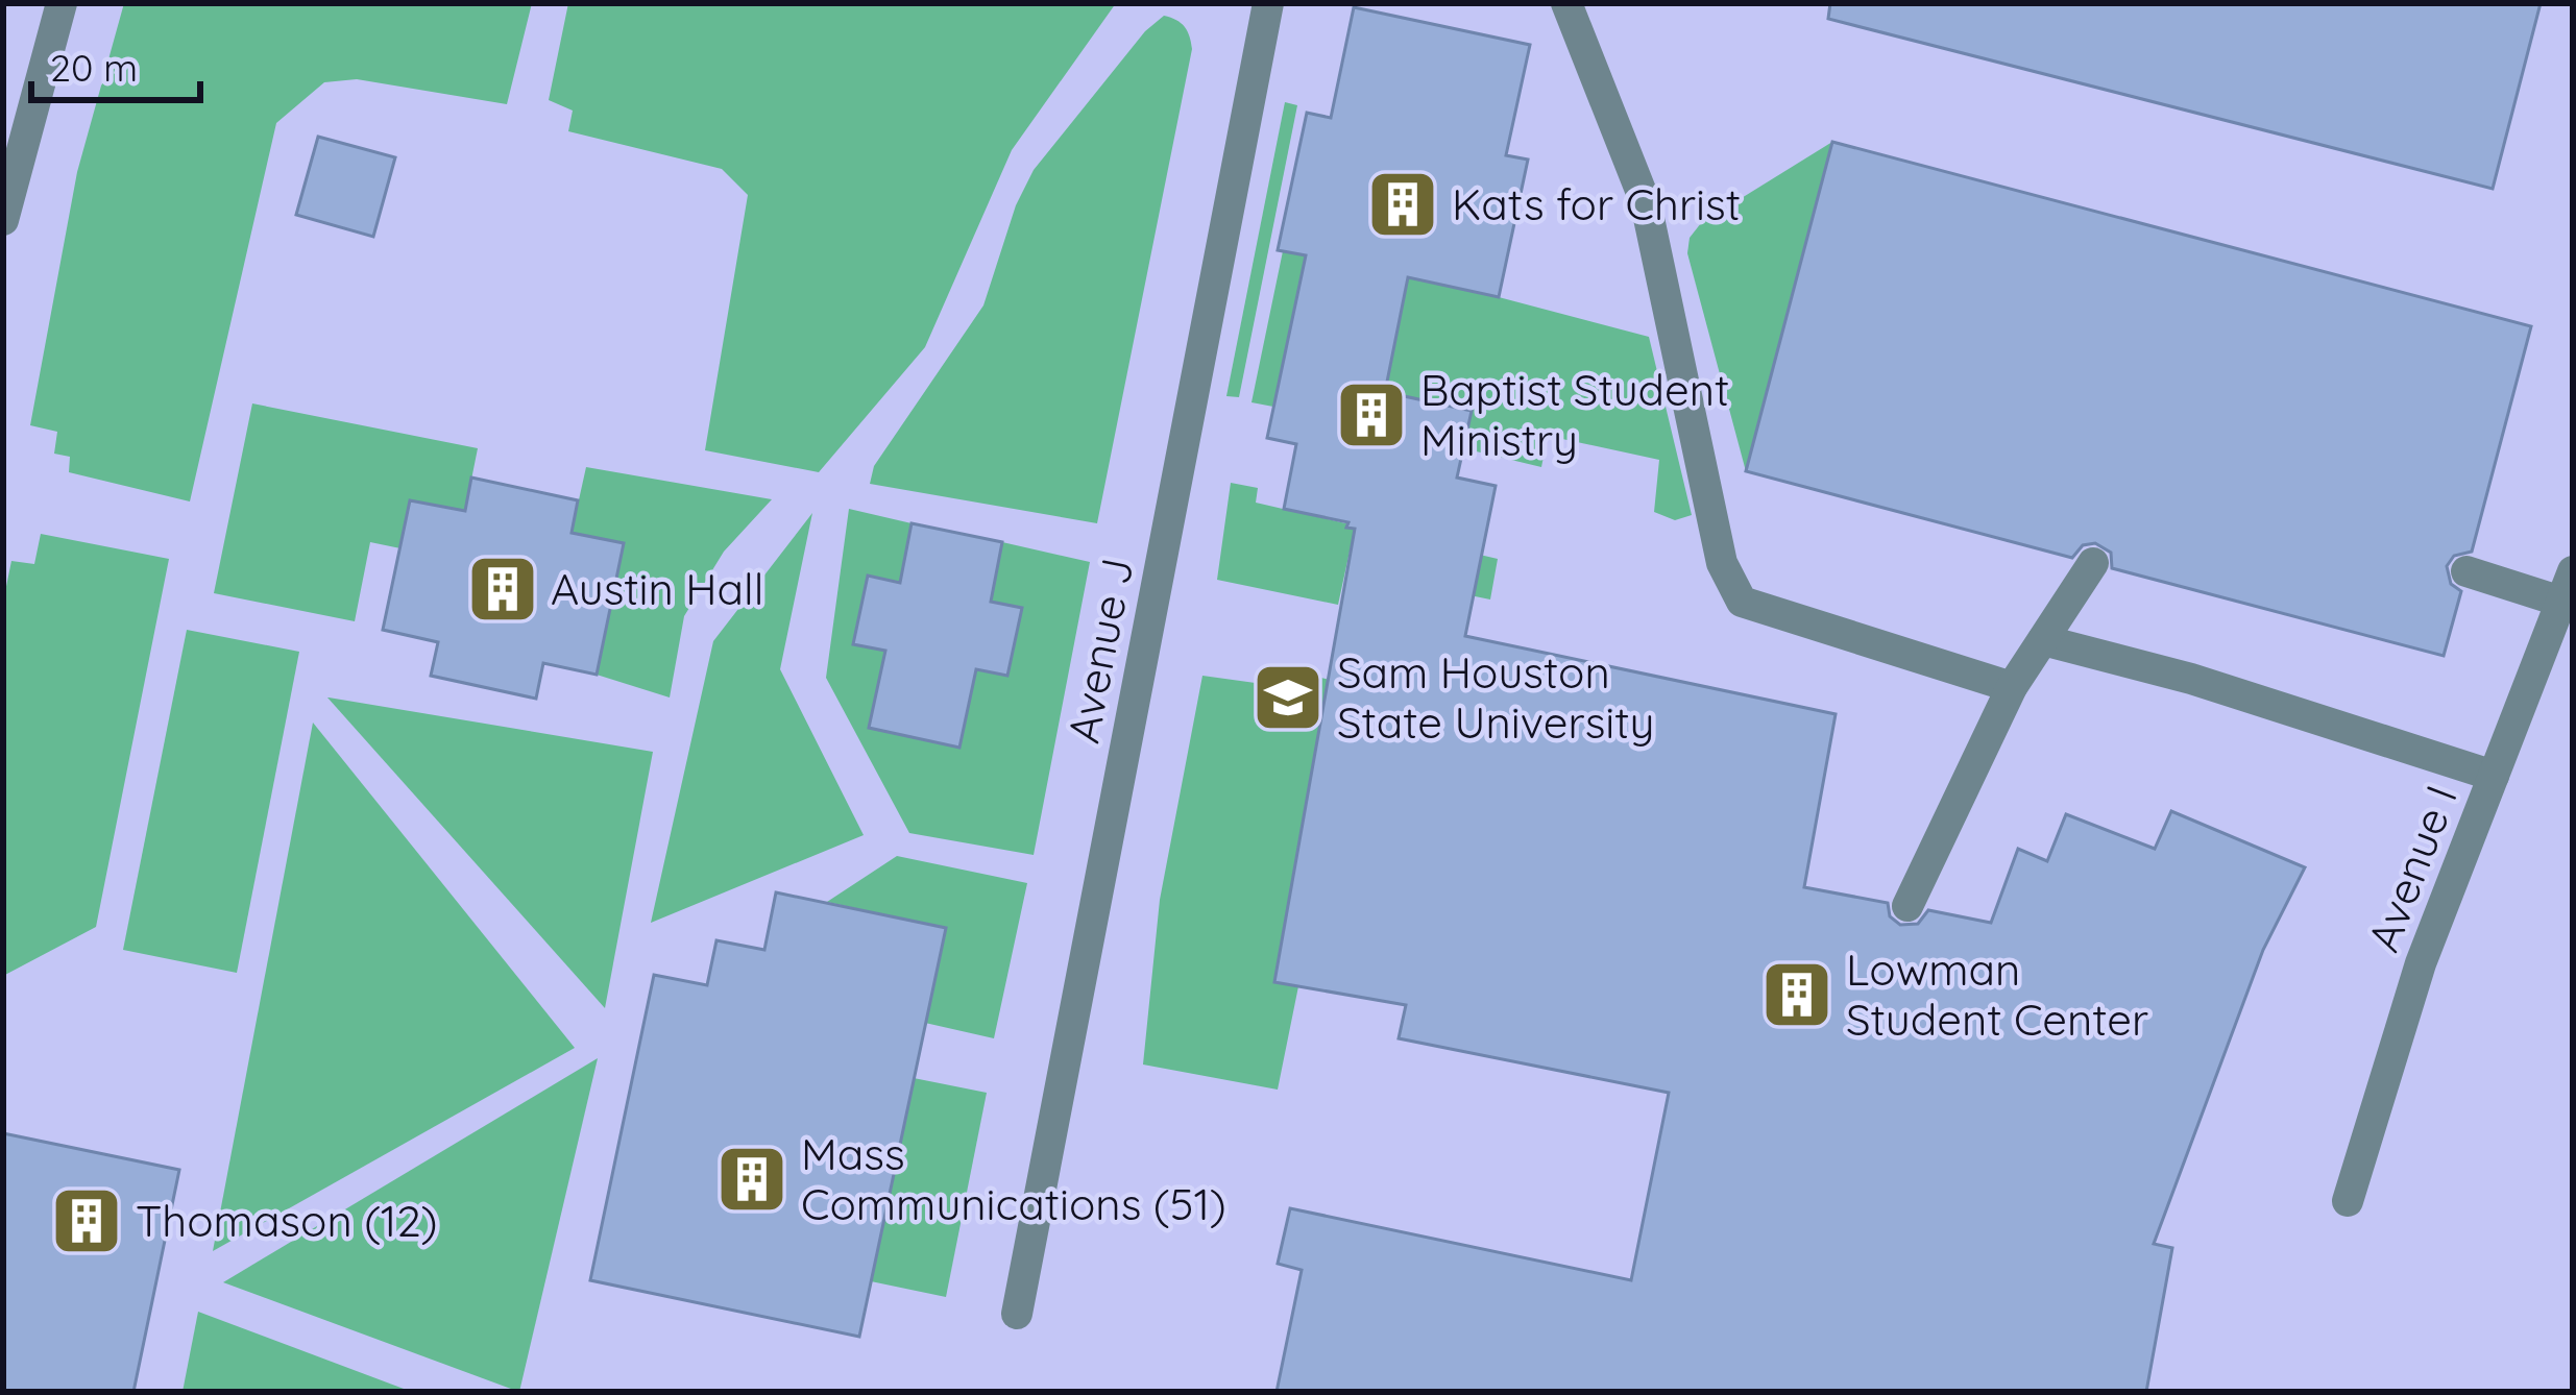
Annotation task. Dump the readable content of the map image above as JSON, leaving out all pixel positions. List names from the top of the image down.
{
  "streets": {
    "street": ["Avenue J", "Avenue I"]
  },
  "places": {
    "building": [
      "Kats for Christ",
      "Baptist Student Ministry",
      "Austin Hall",
      "Lowman Student Center",
      "Mass Communications (51)",
      "Thomason (12)"
    ],
    "school or university": ["Sam Houston State University"]
  },
  "scale_bar": "20 m"
}
